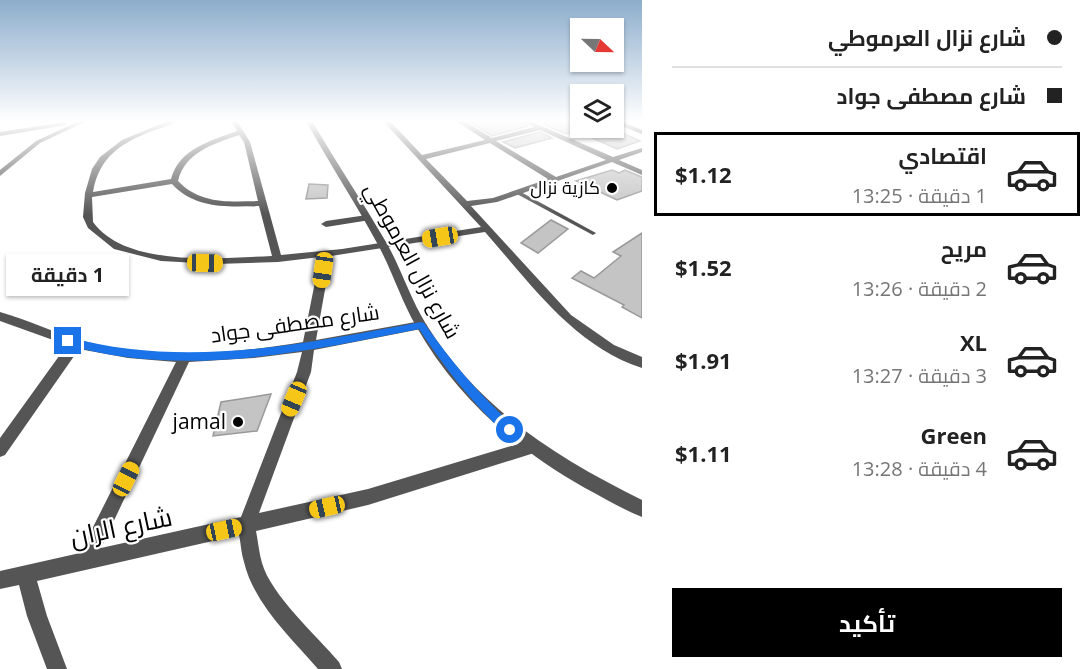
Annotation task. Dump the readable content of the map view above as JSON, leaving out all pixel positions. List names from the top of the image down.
{
  "streets": {
    "street": ["شارع نزال العرموطي", "شارع مصطفى جواد", "شارع الران"]
  },
  "crossings": [
    ["شارع نزال العرموطي", "شارع مصطفى جواد"],
    ["شارع نزال العرموطي", "شارع الران"]
  ],
  "places": ["كازية نزال", "jamal"],
  "north": "right",
  "page": {
    "banner": ["شارع نزال العرموطي", "شارع مصطفى جواد"],
    "list": [
      {
        "name": "اقتصادي",
        "note": "1 دقيقة · 13:25",
        "value": "$1.12"
      },
      {
        "name": "مريح",
        "note": "2 دقيقة · 13:26",
        "value": "$1.52"
      },
      {
        "name": "XL",
        "note": "3 دقيقة · 13:27",
        "value": "$1.91"
      },
      {
        "name": "Green",
        "note": "4 دقيقة · 13:28",
        "value": "$1.11"
      }
    ],
    "bubble": "1 دقيقة",
    "buttons": "تأكيد"
  }
}
